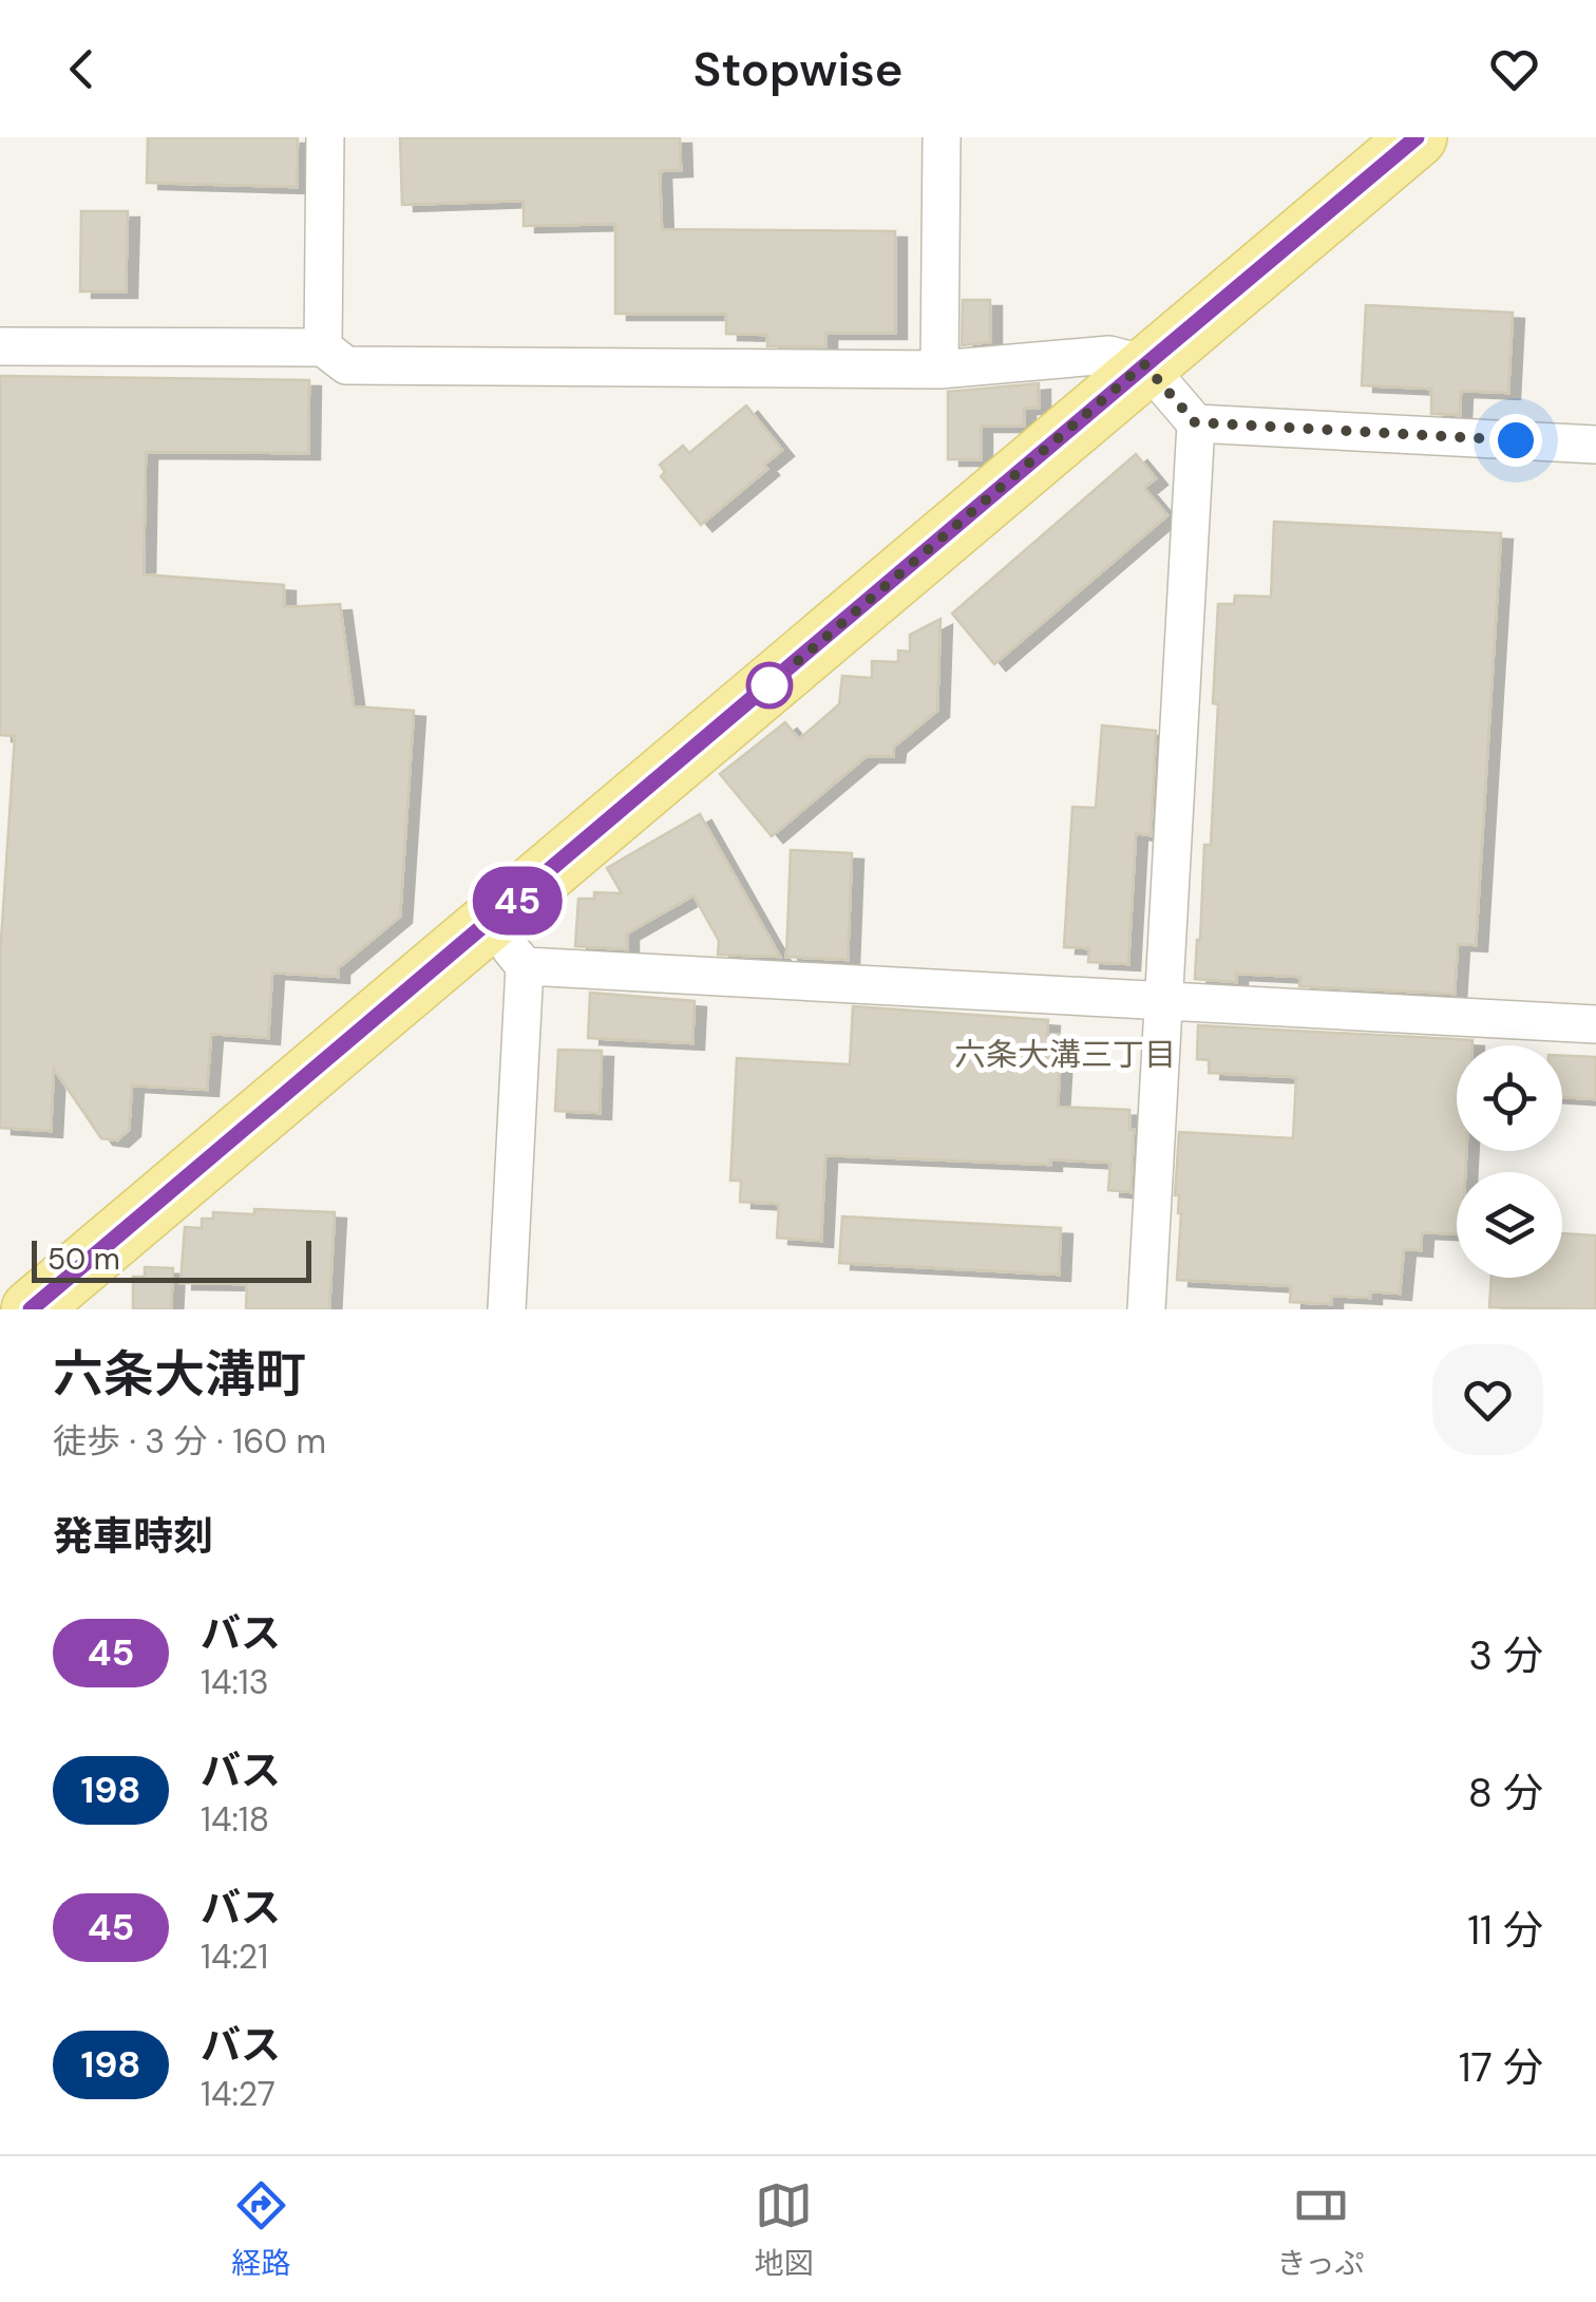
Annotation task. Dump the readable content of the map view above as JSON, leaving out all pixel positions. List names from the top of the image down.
{
  "districts": ["六条大溝三丁目"],
  "lines": ["bus line 45"],
  "scale_bar": "50 m",
  "page": {
    "header": "Stopwise",
    "on_map": "45",
    "scale": "50 m",
    "heading": [
      ["六条大溝町", "徒歩 · 3 分 · 160 m"],
      "発車時刻"
    ],
    "list": [
      {
        "mark": "45",
        "name": "バス",
        "note": "14:13",
        "value": "3 分"
      },
      {
        "mark": "198",
        "name": "バス",
        "note": "14:18",
        "value": "8 分"
      },
      {
        "mark": "45",
        "name": "バス",
        "note": "14:21",
        "value": "11 分"
      },
      {
        "mark": "198",
        "name": "バス",
        "note": "14:27",
        "value": "17 分"
      }
    ],
    "tabs": ["経路", "地図", "きっぷ"]
  }
}
